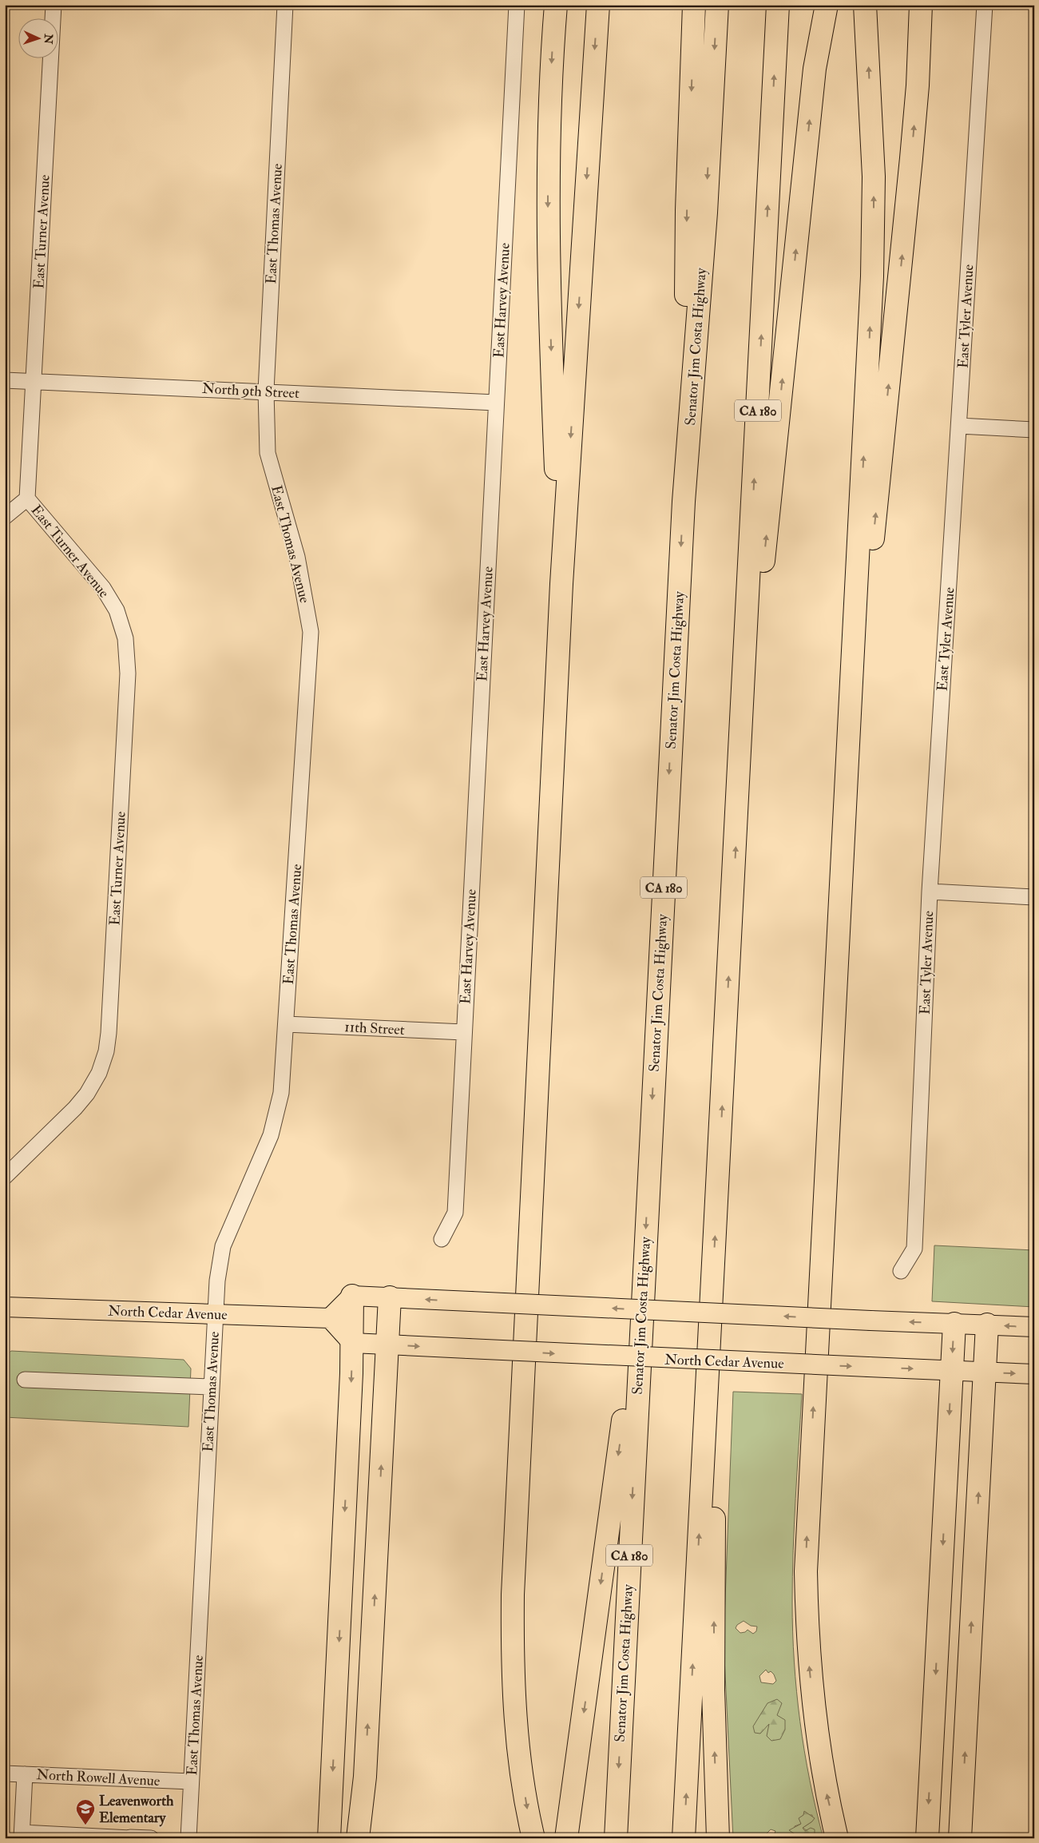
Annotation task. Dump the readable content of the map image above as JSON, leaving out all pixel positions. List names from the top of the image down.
{
  "streets": {
    "highway": ["Senator Jim Costa Highway", "CA 180"],
    "main road": ["North Cedar Avenue"],
    "street": [
      "East Thomas Avenue",
      "East Turner Avenue",
      "East Harvey Avenue",
      "East Tyler Avenue",
      "North 9th Street",
      "11th Street",
      "North Rowell Avenue"
    ]
  },
  "crossings": [
    ["East Thomas Avenue", "North 9th Street"],
    ["East Thomas Avenue", "11th Street"],
    ["East Thomas Avenue", "North Cedar Avenue"],
    ["East Thomas Avenue", "North Rowell Avenue"],
    ["East Turner Avenue", "North 9th Street"],
    ["East Harvey Avenue", "North 9th Street"],
    ["East Harvey Avenue", "11th Street"]
  ],
  "places": {
    "school or university": ["Leavenworth Elementary"]
  },
  "north": "right"
}
